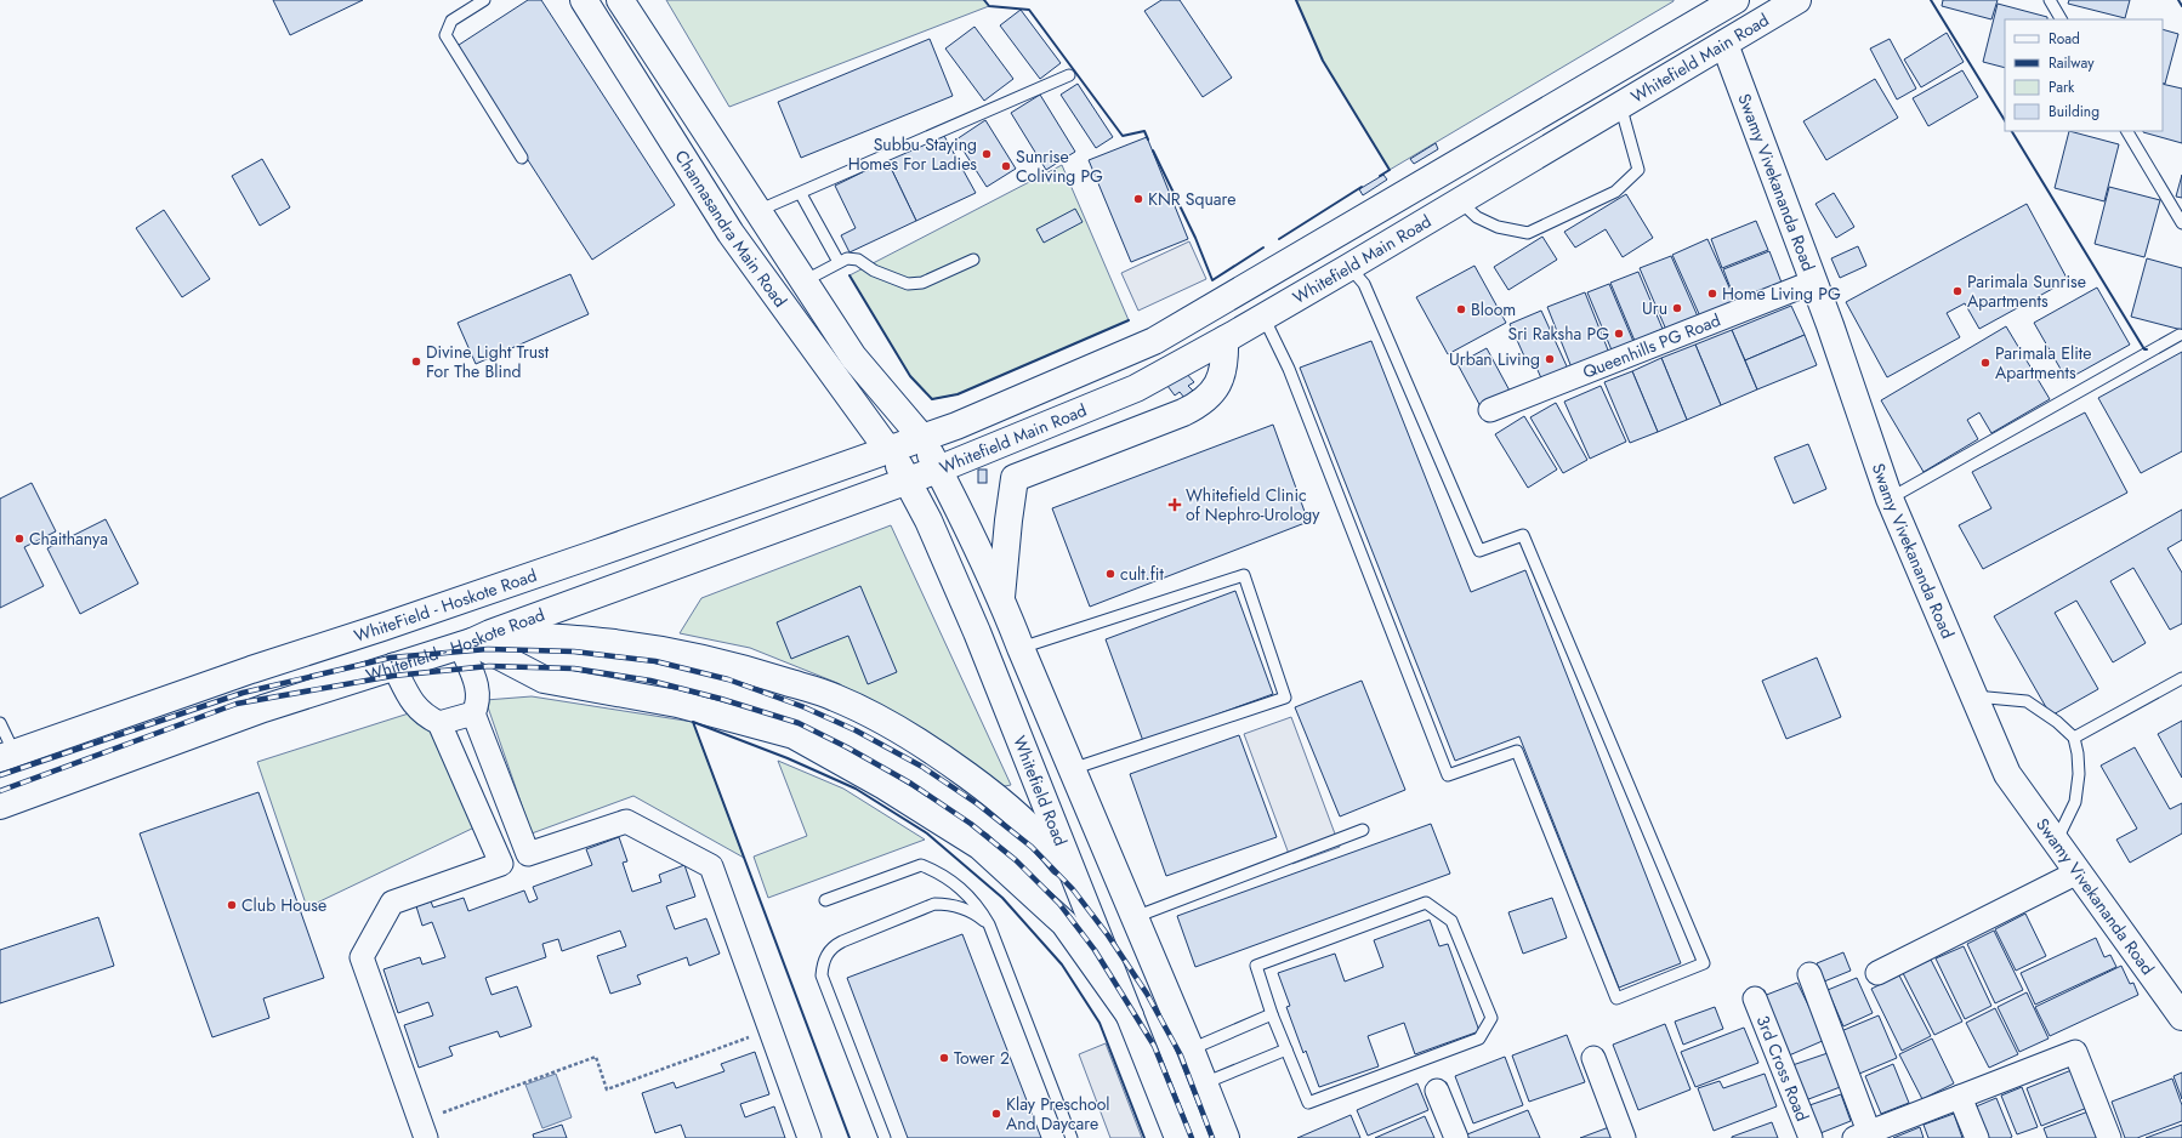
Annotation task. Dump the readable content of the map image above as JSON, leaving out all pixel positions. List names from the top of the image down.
{
  "streets": {
    "main road": [
      "Whitefield Main Road",
      "Swamy Vivekananda Road",
      "Channasandra Main Road",
      "WhiteField - Hoskote Road",
      "Whitefield - Hoskote Road",
      "Whitefield Road"
    ],
    "street": ["Queenhills PG Road", "3rd Cross Road"]
  },
  "crossings": [
    ["Whitefield Main Road", "Swamy Vivekananda Road"],
    ["Whitefield Main Road", "Channasandra Main Road"],
    ["Whitefield Main Road", "WhiteField - Hoskote Road"],
    ["Whitefield Main Road", "Whitefield - Hoskote Road"],
    ["Whitefield Main Road", "Whitefield Road"],
    ["Swamy Vivekananda Road", "Queenhills PG Road"],
    ["Channasandra Main Road", "WhiteField - Hoskote Road"],
    ["Channasandra Main Road", "Whitefield Road"],
    ["WhiteField - Hoskote Road", "Whitefield Road"],
    ["Whitefield - Hoskote Road", "Whitefield Road"]
  ],
  "places": {
    "other": [
      "Subbu Staying Homes For Ladies",
      "Sunrise Coliving PG",
      "KNR Square",
      "Parimala Sunrise Apartments",
      "Home Living PG",
      "Uru",
      "Bloom",
      "Sri Raksha PG",
      "Urban Living",
      "Divine Light Trust For The Blind",
      "Parimala Elite Apartments",
      "Chaithanya",
      "cult.fit",
      "Club House",
      "Tower 2",
      "Klay Preschool And Daycare"
    ],
    "health": ["Whitefield Clinic of Nephro-Urology"]
  },
  "legend": [
    "Road",
    "Railway",
    "Park",
    "Building"
  ]
}
